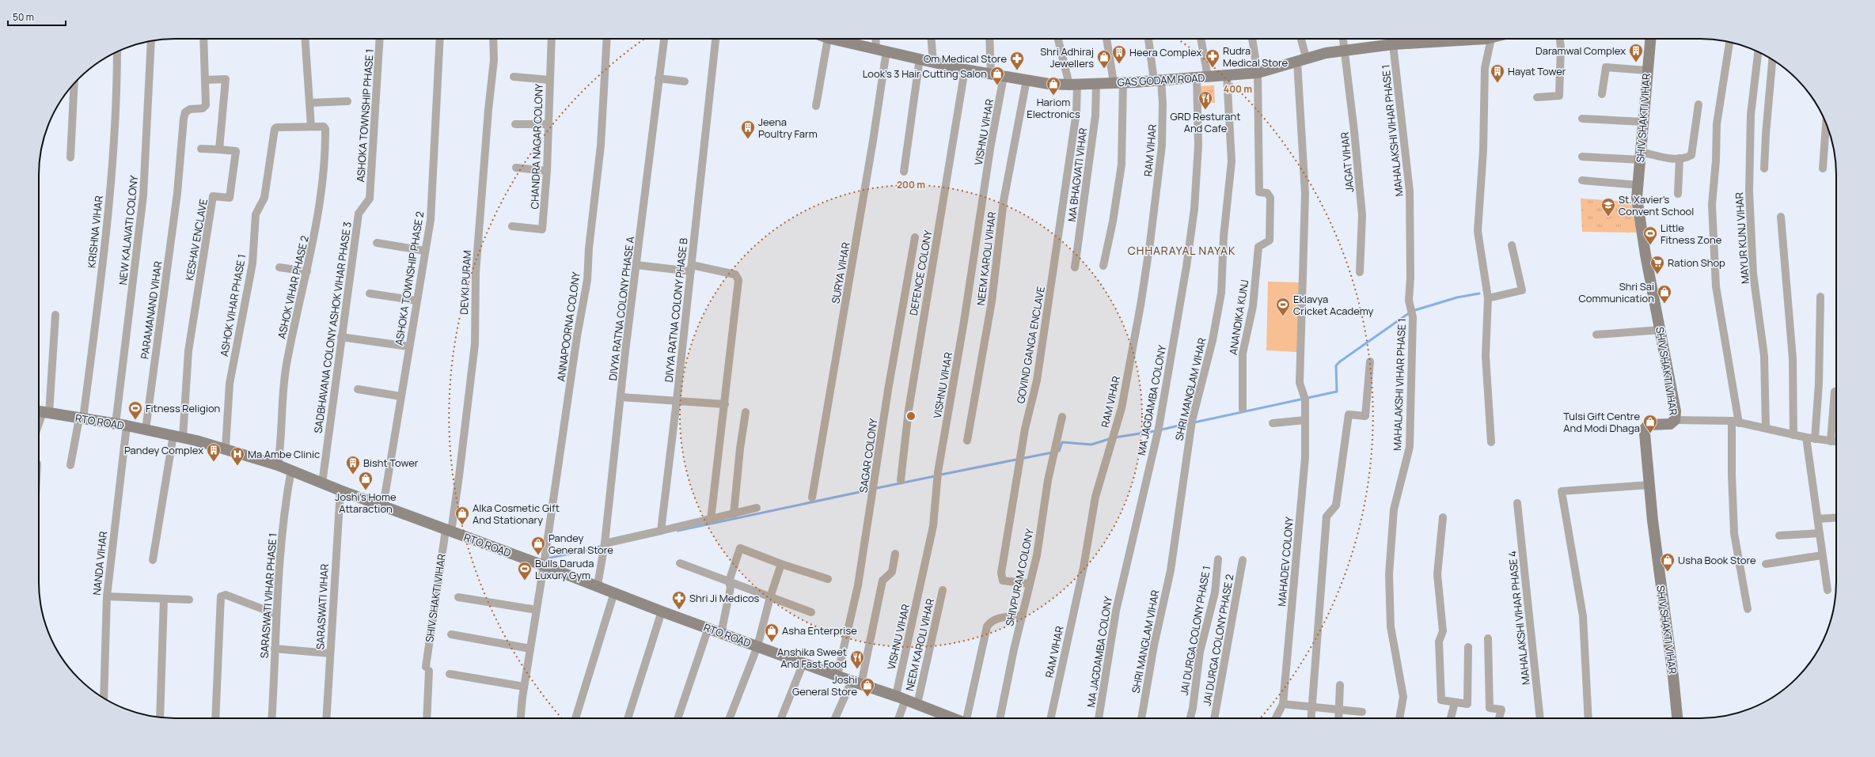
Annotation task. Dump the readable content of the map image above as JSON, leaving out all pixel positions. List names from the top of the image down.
{
  "streets": {
    "street": [
      "GAS GODAM ROAD",
      "ASHOKA TOWNSHIP PHASE 1",
      "SHIV SHAKTI VIHAR",
      "MAHALAKSHI VIHAR PHASE 1",
      "VISHNU VIHAR",
      "CHANDRA NAGAR COLONY",
      "RAM VIHAR",
      "JAGAT VIHAR",
      "MA BHAGVATI VIHAR",
      "NEW KALAVATI COLONY",
      "KRISHNA VIHAR",
      "MAYUR KUNJ VIHAR",
      "KESHAV ENCLAVE",
      "NEEM KAROLI VIHAR",
      "SURYA VIHAR",
      "DEFENCE COLONY",
      "ASHOKA TOWNSHIP PHASE 2",
      "DEVKI PURAM",
      "ASHOK VIHAR PHASE 2",
      "ASHOK VIHAR PHASE 1",
      "DIVYA RATNA COLONY PHASE A",
      "PARAMANAND VIHAR",
      "DIVYA RATNA COLONY PHASE B",
      "ANANDIKA KUNJ",
      "ANNAPOORNA COLONY",
      "SADBHAVANA COLONY ASHOK VIHAR PHASE 3",
      "GOVIND GANGA ENCLAVE",
      "SHRI MANGLAM VIHAR",
      "MA JAGDAMBA COLONY",
      "RTO ROAD",
      "SAGAR COLONY",
      "MAHADEV COLONY",
      "NANDA VIHAR",
      "SHIVPURAM COLONY",
      "SARASWATI VIHAR PHASE 1",
      "SARASWATI VIHAR",
      "MAHALAKSHI VIHAR PHASE 4",
      "JAI DURGA COLONY PHASE 1",
      "JAI DURGA COLONY PHASE 2"
    ]
  },
  "crossings": [
    ["GAS GODAM ROAD", "MAHALAKSHI VIHAR PHASE 1"],
    ["GAS GODAM ROAD", "VISHNU VIHAR"],
    ["GAS GODAM ROAD", "RAM VIHAR"],
    ["GAS GODAM ROAD", "JAGAT VIHAR"],
    ["GAS GODAM ROAD", "MA BHAGVATI VIHAR"],
    ["GAS GODAM ROAD", "NEEM KAROLI VIHAR"],
    ["GAS GODAM ROAD", "SURYA VIHAR"],
    ["GAS GODAM ROAD", "DEFENCE COLONY"],
    ["GAS GODAM ROAD", "ANANDIKA KUNJ"],
    ["GAS GODAM ROAD", "GOVIND GANGA ENCLAVE"],
    ["GAS GODAM ROAD", "SHRI MANGLAM VIHAR"],
    ["GAS GODAM ROAD", "MA JAGDAMBA COLONY"],
    ["GAS GODAM ROAD", "MAHADEV COLONY"],
    ["ASHOKA TOWNSHIP PHASE 1", "SADBHAVANA COLONY ASHOK VIHAR PHASE 3"],
    ["SHIV SHAKTI VIHAR", "DEVKI PURAM"],
    ["SHIV SHAKTI VIHAR", "RTO ROAD"],
    ["VISHNU VIHAR", "RTO ROAD"],
    ["NEW KALAVATI COLONY", "RTO ROAD"],
    ["KRISHNA VIHAR", "RTO ROAD"],
    ["KESHAV ENCLAVE", "RTO ROAD"],
    ["NEEM KAROLI VIHAR", "RTO ROAD"],
    ["ASHOKA TOWNSHIP PHASE 2", "RTO ROAD"],
    ["DEVKI PURAM", "RTO ROAD"],
    ["ASHOK VIHAR PHASE 2", "ASHOK VIHAR PHASE 1"],
    ["ASHOK VIHAR PHASE 2", "RTO ROAD"],
    ["ASHOK VIHAR PHASE 1", "RTO ROAD"],
    ["DIVYA RATNA COLONY PHASE A", "RTO ROAD"],
    ["PARAMANAND VIHAR", "RTO ROAD"],
    ["ANNAPOORNA COLONY", "RTO ROAD"],
    ["SADBHAVANA COLONY ASHOK VIHAR PHASE 3", "RTO ROAD"],
    ["GOVIND GANGA ENCLAVE", "SHIVPURAM COLONY"],
    ["RTO ROAD", "SAGAR COLONY"],
    ["RTO ROAD", "NANDA VIHAR"],
    ["RTO ROAD", "SARASWATI VIHAR PHASE 1"],
    ["RTO ROAD", "SARASWATI VIHAR"]
  ],
  "districts": ["CHHARAYAL NAYAK"],
  "places": {
    "building": [
      "Daramwal Complex",
      "Heera Complex",
      "Hayat Tower",
      "Jeena Poultry Farm",
      "Pandey Complex",
      "Bisht Tower"
    ],
    "pharmacy": ["Rudra Medical Store", "Om Medical Store", "Shri Ji Medicos"],
    "shop": [
      "Shri Adhiraj Jewellers",
      "Look's 3 Hair Cutting Salon",
      "Hariom Electronics",
      "Shri Sai Communication",
      "Tulsi Gift Centre And Modi Dhaga",
      "Joshi's Home Attaraction",
      "Alka Cosmetic Gift And Stationary",
      "Pandey General Store",
      "Usha Book Store",
      "Asha Enterprise",
      "Joshi General Store"
    ],
    "restaurant": ["GRD Resturant And Cafe", "Anshika Sweet And Fast Food"],
    "school or university": ["St. Xavier's Convent School"],
    "sports": [
      "Little Fitness Zone",
      "Eklavya Cricket Academy",
      "Fitness Religion",
      "Bulls Daruda Luxury Gym"
    ],
    "supermarket": ["Ration Shop"],
    "hospital": ["Ma Ambe Clinic"]
  },
  "scale_bar": "50 m",
  "rings": ["400 m", "200 m"]
}
